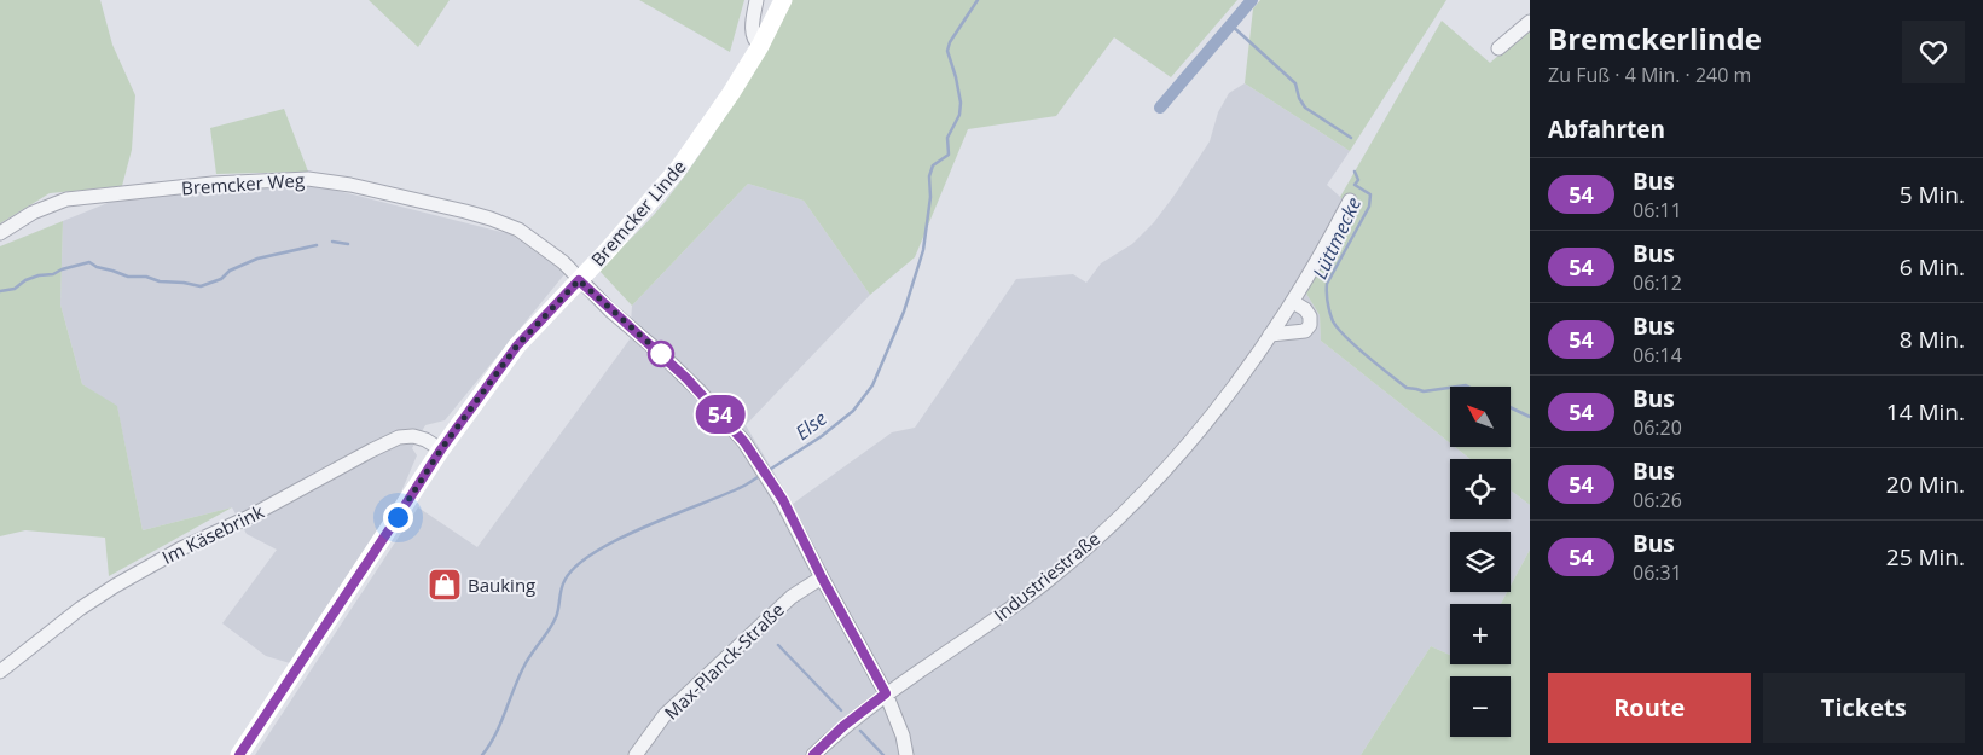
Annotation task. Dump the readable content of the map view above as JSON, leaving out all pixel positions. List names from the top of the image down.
{
  "streets": {
    "main road": ["Bremcker Linde"],
    "street": [
      "Bremcker Weg",
      "Im Käsebrink",
      "Industriestraße",
      "Max-Planck-Straße"
    ]
  },
  "crossings": [
    ["Bremcker Weg", "Bremcker Linde"],
    ["Bremcker Weg", "Industriestraße"],
    ["Bremcker Weg", "Max-Planck-Straße"],
    ["Bremcker Linde", "Im Käsebrink"]
  ],
  "water": ["Lüttmecke", "Else"],
  "places": {
    "shop": ["Bauking"]
  },
  "lines": ["bus line 54"],
  "north": "top left",
  "page": {
    "on_map": "54",
    "heading": [
      ["Bremckerlinde", "Zu Fuß · 4 Min. · 240 m"],
      "Abfahrten"
    ],
    "list": [
      {
        "mark": "54",
        "name": "Bus",
        "note": "06:11",
        "value": "5 Min."
      },
      {
        "mark": "54",
        "name": "Bus",
        "note": "06:12",
        "value": "6 Min."
      },
      {
        "mark": "54",
        "name": "Bus",
        "note": "06:14",
        "value": "8 Min."
      },
      {
        "mark": "54",
        "name": "Bus",
        "note": "06:20",
        "value": "14 Min."
      },
      {
        "mark": "54",
        "name": "Bus",
        "note": "06:26",
        "value": "20 Min."
      },
      {
        "mark": "54",
        "name": "Bus",
        "note": "06:31",
        "value": "25 Min."
      }
    ],
    "map_buttons": ["+", "−"],
    "buttons": ["Route", "Tickets"]
  }
}
